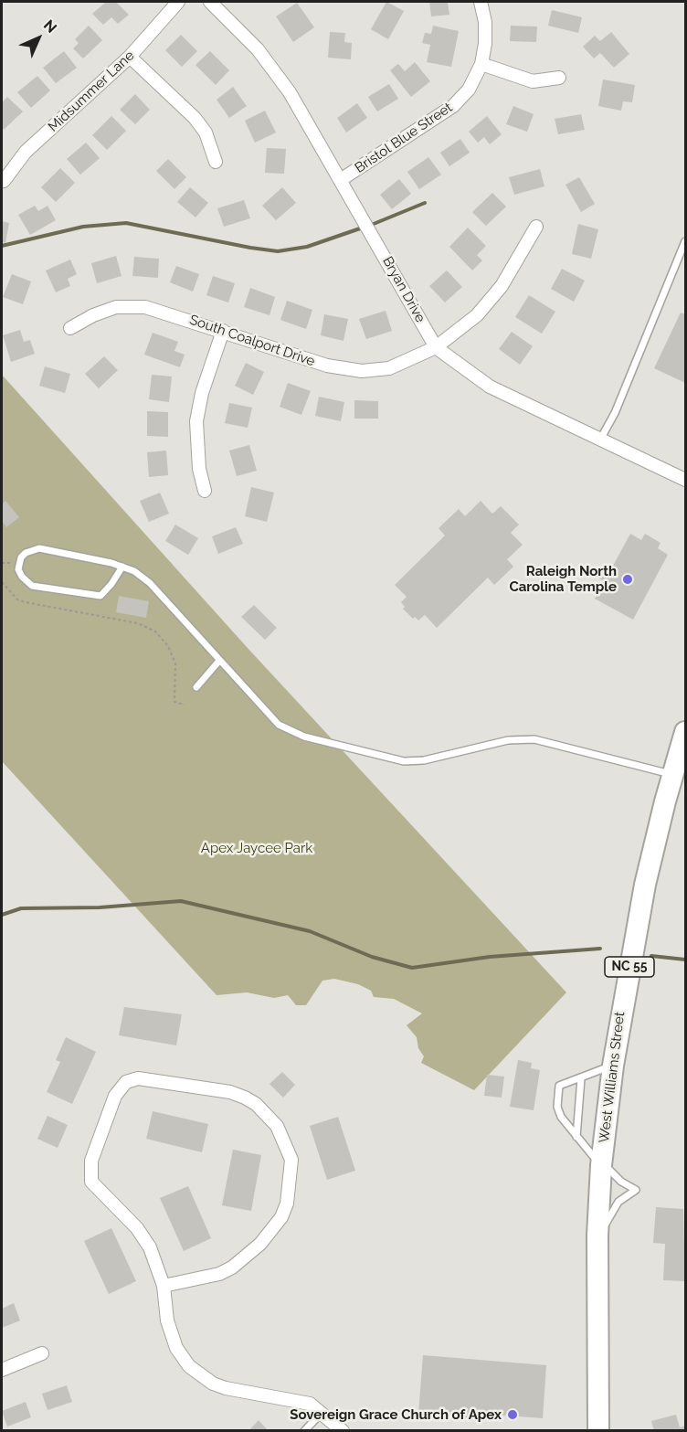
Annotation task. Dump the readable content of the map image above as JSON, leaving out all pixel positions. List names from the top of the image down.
{
  "streets": {
    "main road": ["NC 55", "West Williams Street"],
    "street": [
      "Midsummer Lane",
      "Bristol Blue Street",
      "Bryan Drive",
      "South Coalport Drive"
    ]
  },
  "crossings": [
    ["Bristol Blue Street", "Bryan Drive"],
    ["Bryan Drive", "South Coalport Drive"]
  ],
  "parks": ["Apex Jaycee Park"],
  "places": ["Raleigh North Carolina Temple", "Sovereign Grace Church of Apex"],
  "north": "top right"
}
